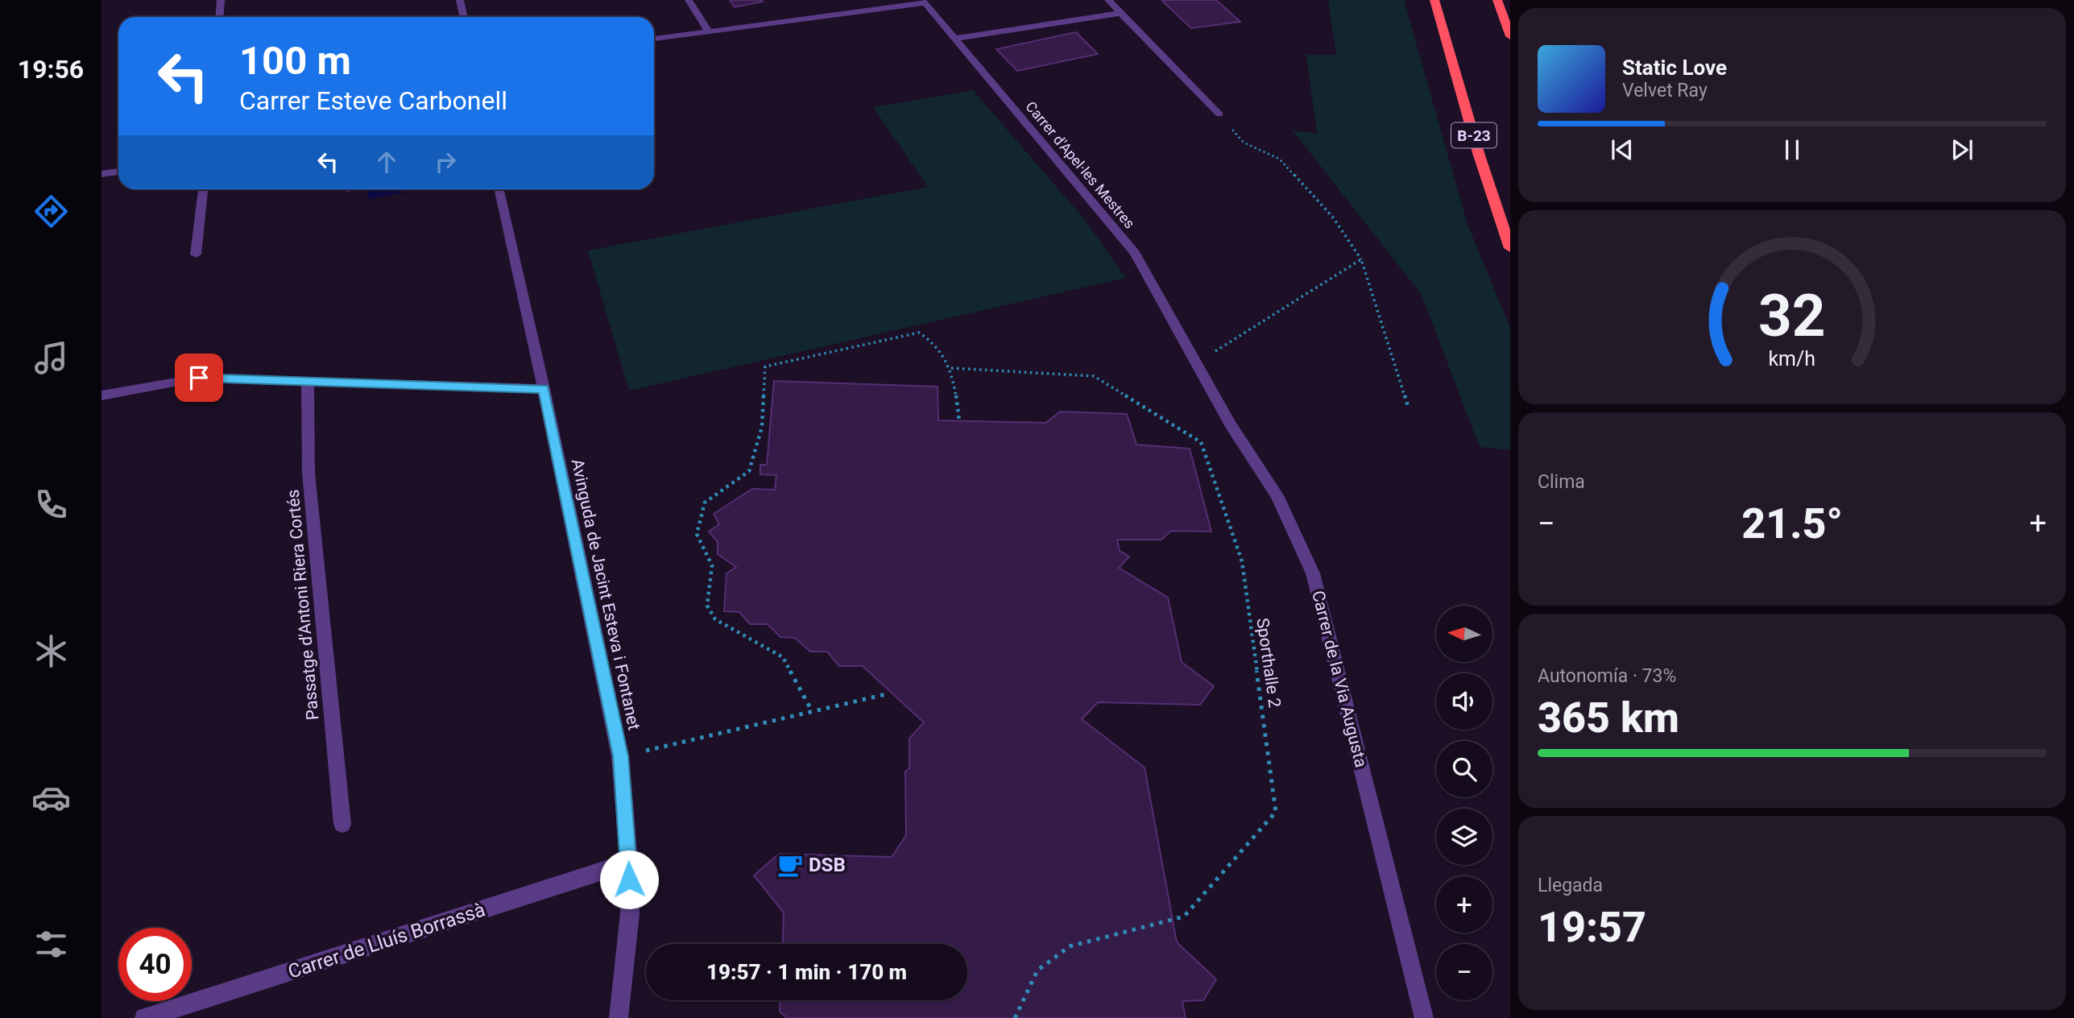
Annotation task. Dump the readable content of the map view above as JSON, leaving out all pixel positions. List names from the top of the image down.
{
  "streets": {
    "highway": ["B-23"],
    "street": [
      "Carrer d'Apel·les Mestres",
      "Avinguda de Jacint Esteva i Fontanet",
      "Passatge d'Antoni Riera Cortés",
      "Carrer de la Via Augusta",
      "Carrer de Lluís Borrassà"
    ],
    "path": ["Sporthalle 2"]
  },
  "crossings": [
    ["Carrer d'Apel·les Mestres", "Carrer de la Via Augusta"],
    ["Avinguda de Jacint Esteva i Fontanet", "Carrer de Lluís Borrassà"]
  ],
  "places": {
    "cafe": ["DSB"]
  },
  "north": "left",
  "page": {
    "tabs": "19:56",
    "turn": ["100 m", "Carrer Esteve Carbonell"],
    "song": ["Static Love", "Velvet Ray"],
    "tile": [
      "Clima",
      ["Autonomía · 73%", "365 km"],
      ["Llegada", "19:57"]
    ],
    "heat": ["−", "21.5°", "+"],
    "map_buttons": ["+", "−"],
    "limit": "40",
    "trip": "19:57 · 1 min · 170 m",
    "gauge": ["32", "km/h"]
  }
}
